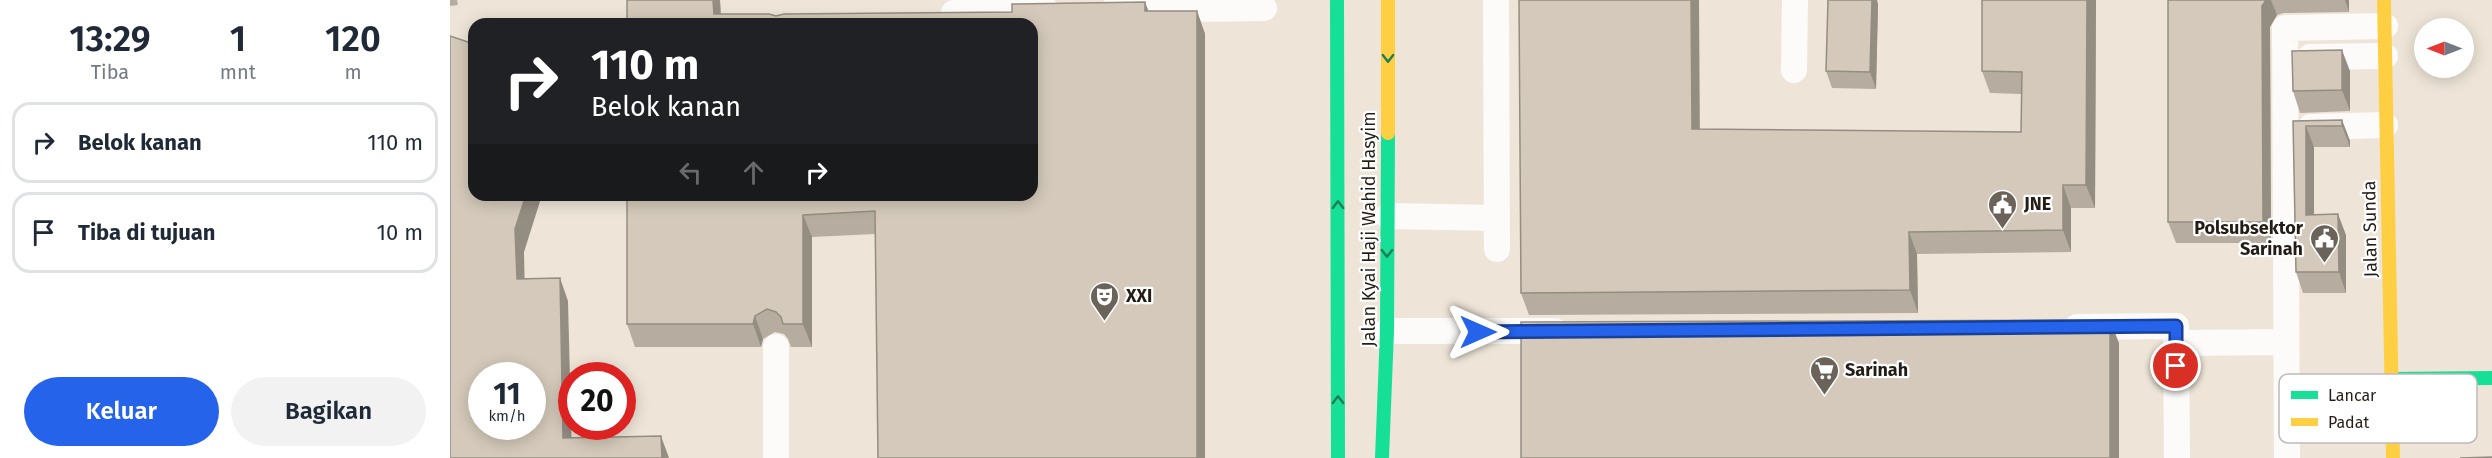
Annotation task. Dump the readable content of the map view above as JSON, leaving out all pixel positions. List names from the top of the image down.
{
  "streets": {
    "main road": ["Jalan Kyai Haji Wahid Hasyim", "Jalan Sunda"]
  },
  "places": {
    "public building": ["JNE", "Polsubsektor Sarinah"],
    "theatre": ["XXI"],
    "supermarket": ["Sarinah"]
  },
  "legend": ["Lancar", "Padat"],
  "north": "left",
  "page": {
    "eta": [
      "13:29",
      "Tiba",
      "1",
      "mnt",
      "120",
      "m"
    ],
    "turn": ["110 m", "Belok kanan"],
    "list": [
      {
        "name": "Belok kanan",
        "value": "110 m"
      },
      {
        "name": "Tiba di tujuan",
        "value": "10 m"
      }
    ],
    "speed": "11 km/h",
    "limit": "20",
    "buttons": ["Keluar", "Bagikan"]
  }
}
